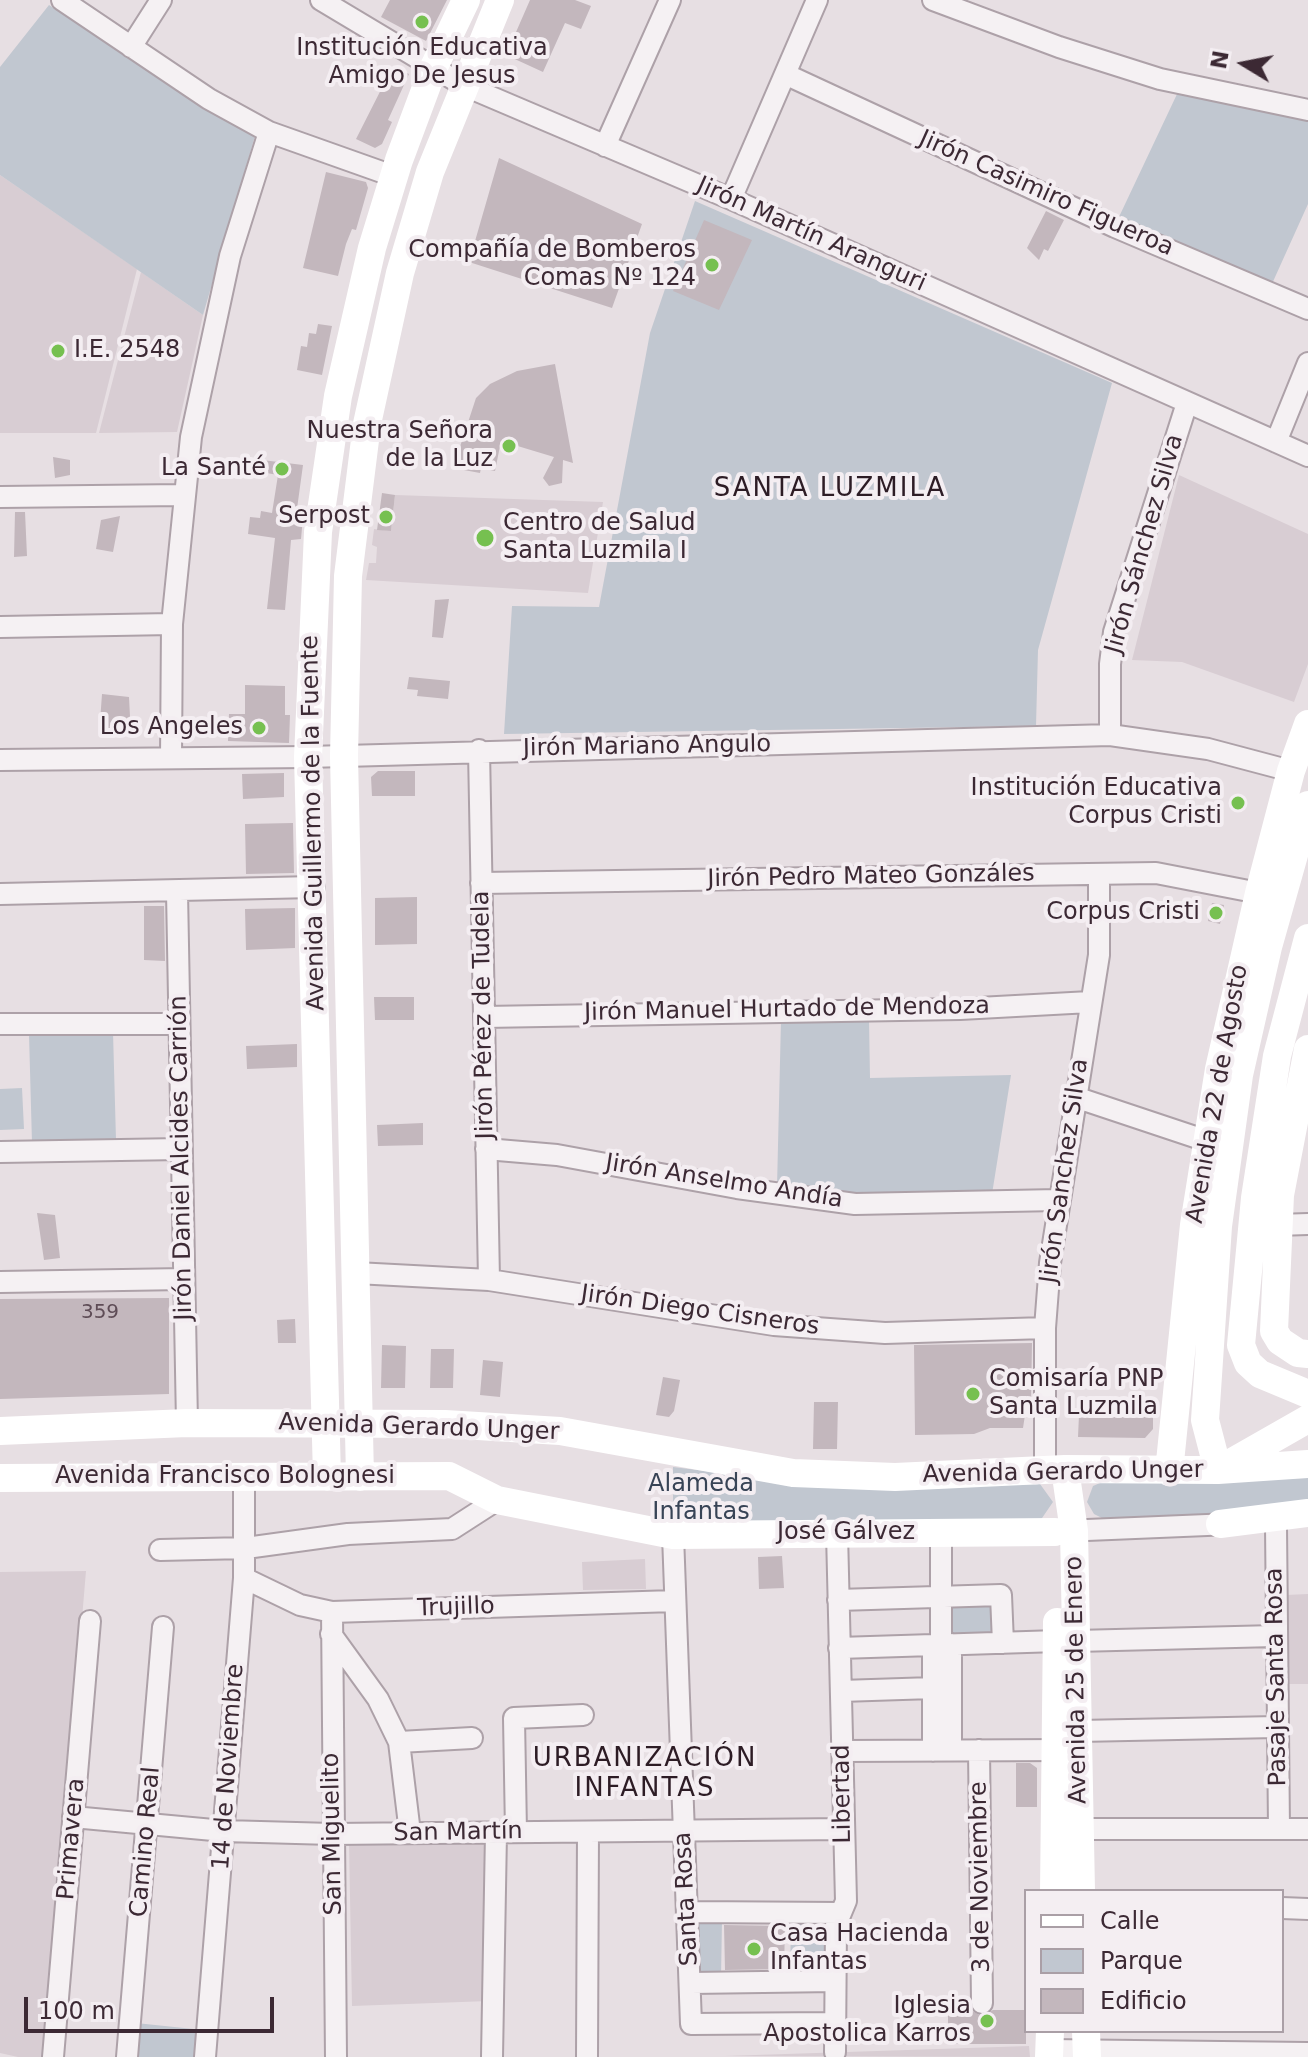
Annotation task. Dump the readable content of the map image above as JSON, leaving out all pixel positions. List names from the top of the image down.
{
  "streets": {
    "main road": [
      "Avenida Guillermo de la Fuente",
      "Avenida 22 de Agosto",
      "Avenida Gerardo Unger",
      "Avenida Francisco Bolognesi",
      "José Gálvez",
      "Avenida 25 de Enero"
    ],
    "street": [
      "Jirón Casimiro Figueroa",
      "Jirón Martín Aranguri",
      "Jirón Sánchez Silva",
      "Jirón Mariano Angulo",
      "Jirón Pedro Mateo Gonzáles",
      "Jirón Manuel Hurtado de Mendoza",
      "Jirón Pérez de Tudela",
      "Jirón Daniel Alcides Carrión",
      "Jirón Sanchez Silva",
      "Jirón Anselmo Andía",
      "Jirón Diego Cisneros",
      "Trujillo",
      "Pasaje Santa Rosa",
      "14 de Noviembre",
      "Libertad",
      "San Martín",
      "San Miguelito",
      "Primavera",
      "Camino Real",
      "3 de Noviembre",
      "Santa Rosa"
    ]
  },
  "crossings": [
    ["Jirón Martín Aranguri", "Jirón Sánchez Silva"],
    ["Jirón Martín Aranguri", "Avenida Guillermo de la Fuente"],
    ["Jirón Sánchez Silva", "Jirón Mariano Angulo"],
    ["Jirón Mariano Angulo", "Avenida Guillermo de la Fuente"],
    ["Jirón Mariano Angulo", "Jirón Pérez de Tudela"],
    ["Jirón Mariano Angulo", "Avenida 22 de Agosto"],
    ["Avenida Guillermo de la Fuente", "Jirón Diego Cisneros"],
    ["Avenida Guillermo de la Fuente", "Avenida Gerardo Unger"],
    ["Avenida Guillermo de la Fuente", "Avenida Francisco Bolognesi"],
    ["Jirón Pedro Mateo Gonzáles", "Jirón Pérez de Tudela"],
    ["Jirón Pedro Mateo Gonzáles", "Avenida 22 de Agosto"],
    ["Jirón Pedro Mateo Gonzáles", "Jirón Sanchez Silva"],
    ["Jirón Manuel Hurtado de Mendoza", "Jirón Pérez de Tudela"],
    ["Jirón Manuel Hurtado de Mendoza", "Jirón Sanchez Silva"],
    ["Jirón Pérez de Tudela", "Jirón Anselmo Andía"],
    ["Jirón Pérez de Tudela", "Jirón Diego Cisneros"],
    ["Avenida 22 de Agosto", "Avenida Gerardo Unger"],
    ["Jirón Daniel Alcides Carrión", "Avenida Gerardo Unger"],
    ["Jirón Sanchez Silva", "Jirón Anselmo Andía"],
    ["Jirón Sanchez Silva", "Jirón Diego Cisneros"],
    ["Jirón Sanchez Silva", "Avenida Gerardo Unger"],
    ["Jirón Sanchez Silva", "Avenida 25 de Enero"],
    ["Avenida Gerardo Unger", "Avenida 25 de Enero"],
    ["Avenida Francisco Bolognesi", "José Gálvez"],
    ["Avenida Francisco Bolognesi", "14 de Noviembre"],
    ["José Gálvez", "Avenida 25 de Enero"],
    ["José Gálvez", "Libertad"],
    ["José Gálvez", "Santa Rosa"],
    ["Trujillo", "14 de Noviembre"],
    ["Trujillo", "San Miguelito"],
    ["Trujillo", "Santa Rosa"],
    ["14 de Noviembre", "San Martín"],
    ["Libertad", "San Martín"],
    ["Libertad", "Santa Rosa"],
    ["San Martín", "San Miguelito"],
    ["San Martín", "Primavera"],
    ["San Martín", "Camino Real"],
    ["San Martín", "Santa Rosa"]
  ],
  "districts": ["SANTA LUZMILA", "URBANIZACIÓN INFANTAS"],
  "parks": ["Alameda Infantas"],
  "places": [
    "Institución Educativa Amigo De Jesus",
    "Compañía de Bomberos Comas Nº 124",
    "I.E. 2548",
    "Nuestra Señora de la Luz",
    "La Santé",
    "Serpost",
    "Centro de Salud Santa Luzmila I",
    "Los Angeles",
    "Institución Educativa Corpus Cristi",
    "Corpus Cristi",
    "Comisaría PNP Santa Luzmila",
    "Casa Hacienda Infantas",
    "Iglesia Apostolica Karros"
  ],
  "house_numbers": ["359"],
  "legend": ["Calle", "Parque", "Edificio"],
  "scale_bar": "100 m",
  "north": "left"
}
